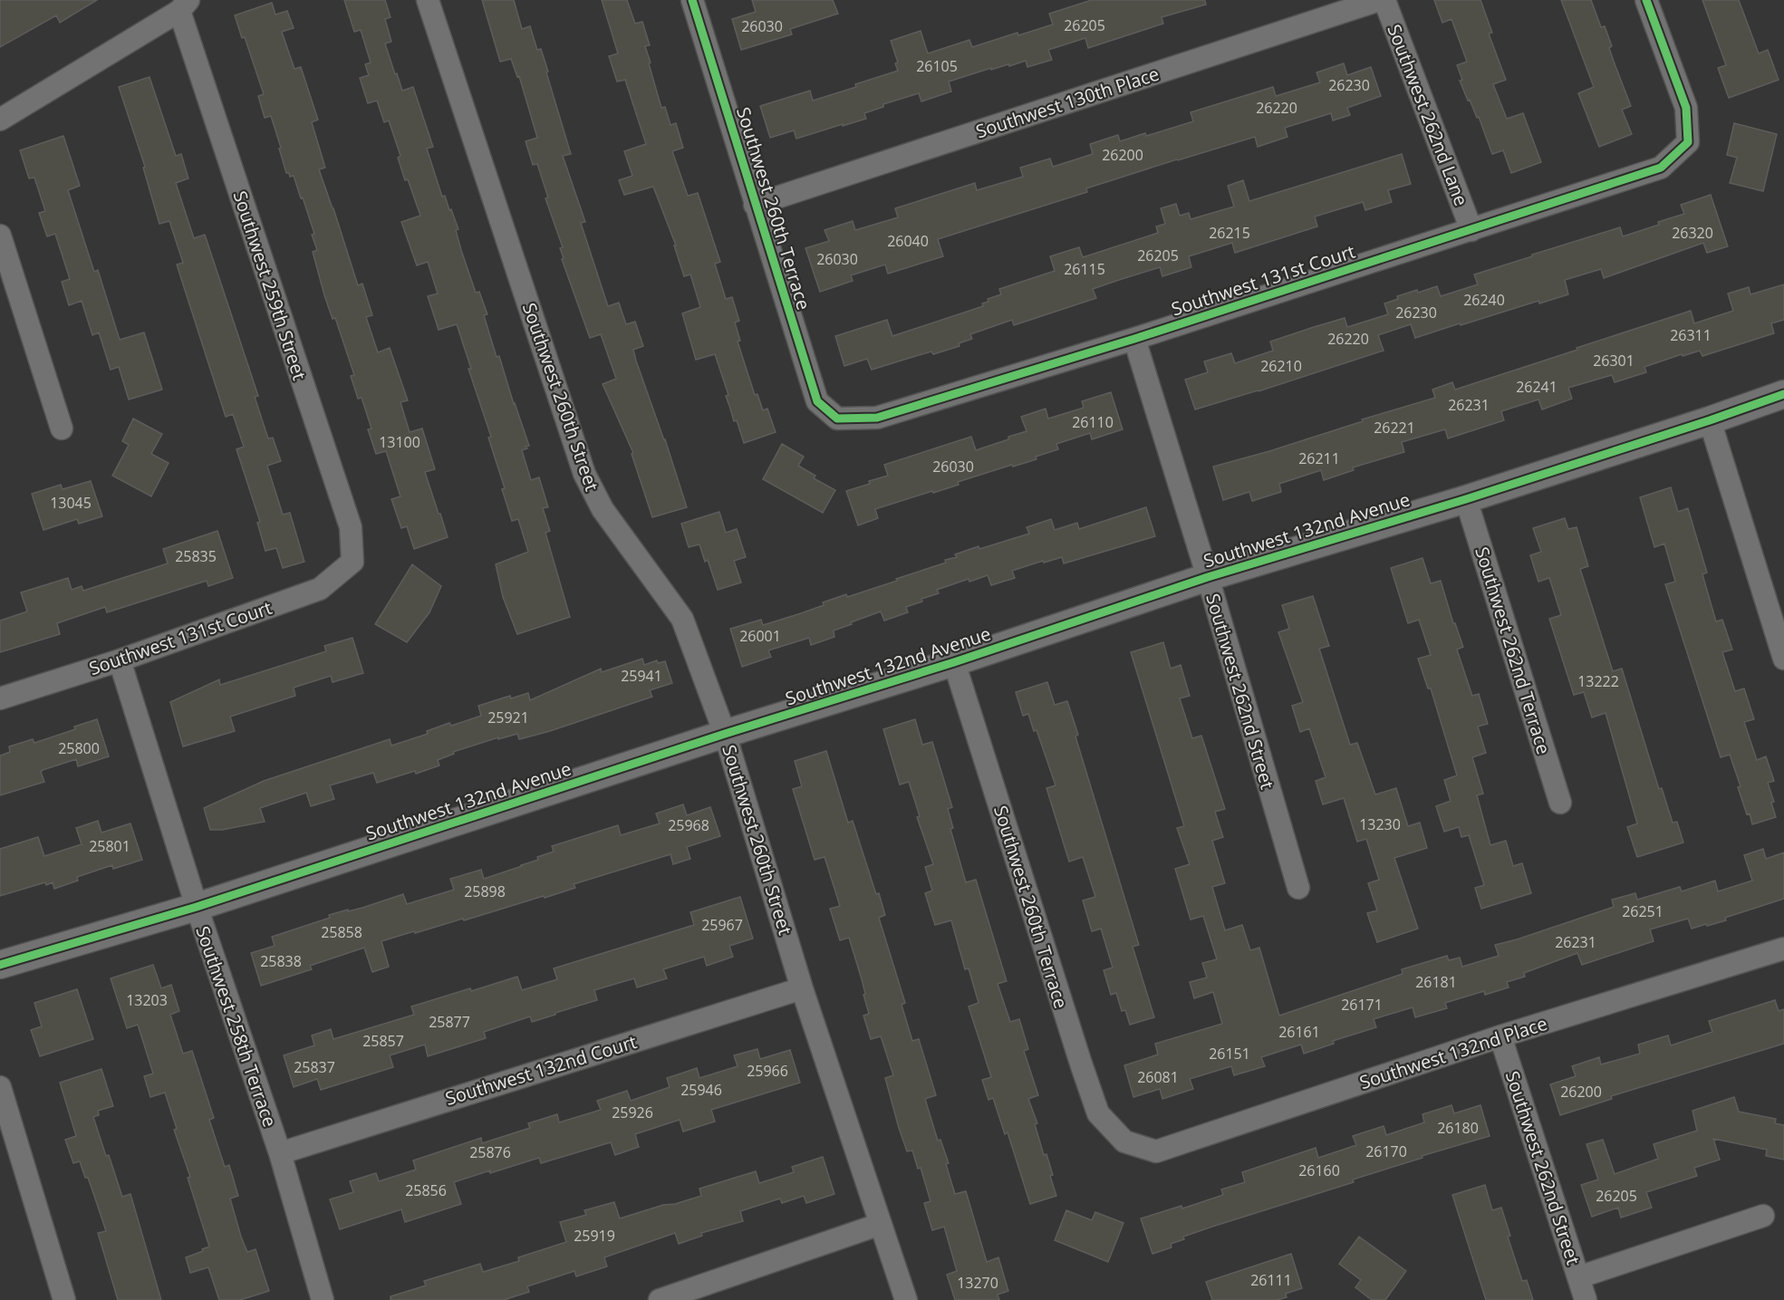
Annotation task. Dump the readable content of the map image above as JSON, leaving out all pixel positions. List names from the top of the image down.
{
  "streets": {
    "street": [
      "Southwest 130th Place",
      "Southwest 262nd Lane",
      "Southwest 260th Terrace",
      "Southwest 131st Court",
      "Southwest 259th Street",
      "Southwest 260th Street",
      "Southwest 132nd Avenue",
      "Southwest 262nd Terrace",
      "Southwest 262nd Street",
      "Southwest 258th Terrace",
      "Southwest 132nd Place",
      "Southwest 132nd Court"
    ]
  },
  "crossings": [
    ["Southwest 130th Place", "Southwest 260th Terrace"],
    ["Southwest 262nd Lane", "Southwest 131st Court"],
    ["Southwest 260th Terrace", "Southwest 131st Court"],
    ["Southwest 260th Terrace", "Southwest 132nd Avenue"],
    ["Southwest 260th Terrace", "Southwest 132nd Place"],
    ["Southwest 131st Court", "Southwest 259th Street"],
    ["Southwest 131st Court", "Southwest 262nd Street"],
    ["Southwest 131st Court", "Southwest 258th Terrace"],
    ["Southwest 260th Street", "Southwest 132nd Avenue"],
    ["Southwest 260th Street", "Southwest 132nd Court"],
    ["Southwest 132nd Avenue", "Southwest 262nd Terrace"],
    ["Southwest 132nd Avenue", "Southwest 262nd Street"],
    ["Southwest 132nd Avenue", "Southwest 258th Terrace"],
    ["Southwest 262nd Street", "Southwest 132nd Place"],
    ["Southwest 258th Terrace", "Southwest 132nd Court"]
  ],
  "house_numbers": [
    "26205",
    "26030",
    "26105",
    "26230",
    "26220",
    "26200",
    "26215",
    "26320",
    "26040",
    "26205",
    "26030",
    "26115",
    "26240",
    "26230",
    "26311",
    "26220",
    "26301",
    "26210",
    "26241",
    "26231",
    "26110",
    "26221",
    "13100",
    "26211",
    "26030",
    "13045",
    "25835",
    "26001",
    "25941",
    "13222",
    "25921",
    "25800",
    "13230",
    "25968",
    "25801",
    "25898",
    "26251",
    "25967",
    "25858",
    "26231",
    "25838",
    "26181",
    "13203",
    "26171",
    "25877",
    "26161",
    "25857",
    "26151",
    "25837",
    "25966",
    "26081",
    "25946",
    "26200",
    "25926",
    "26180",
    "26170",
    "25876",
    "26160",
    "25856",
    "26205",
    "25919",
    "26111",
    "13270"
  ]
}
